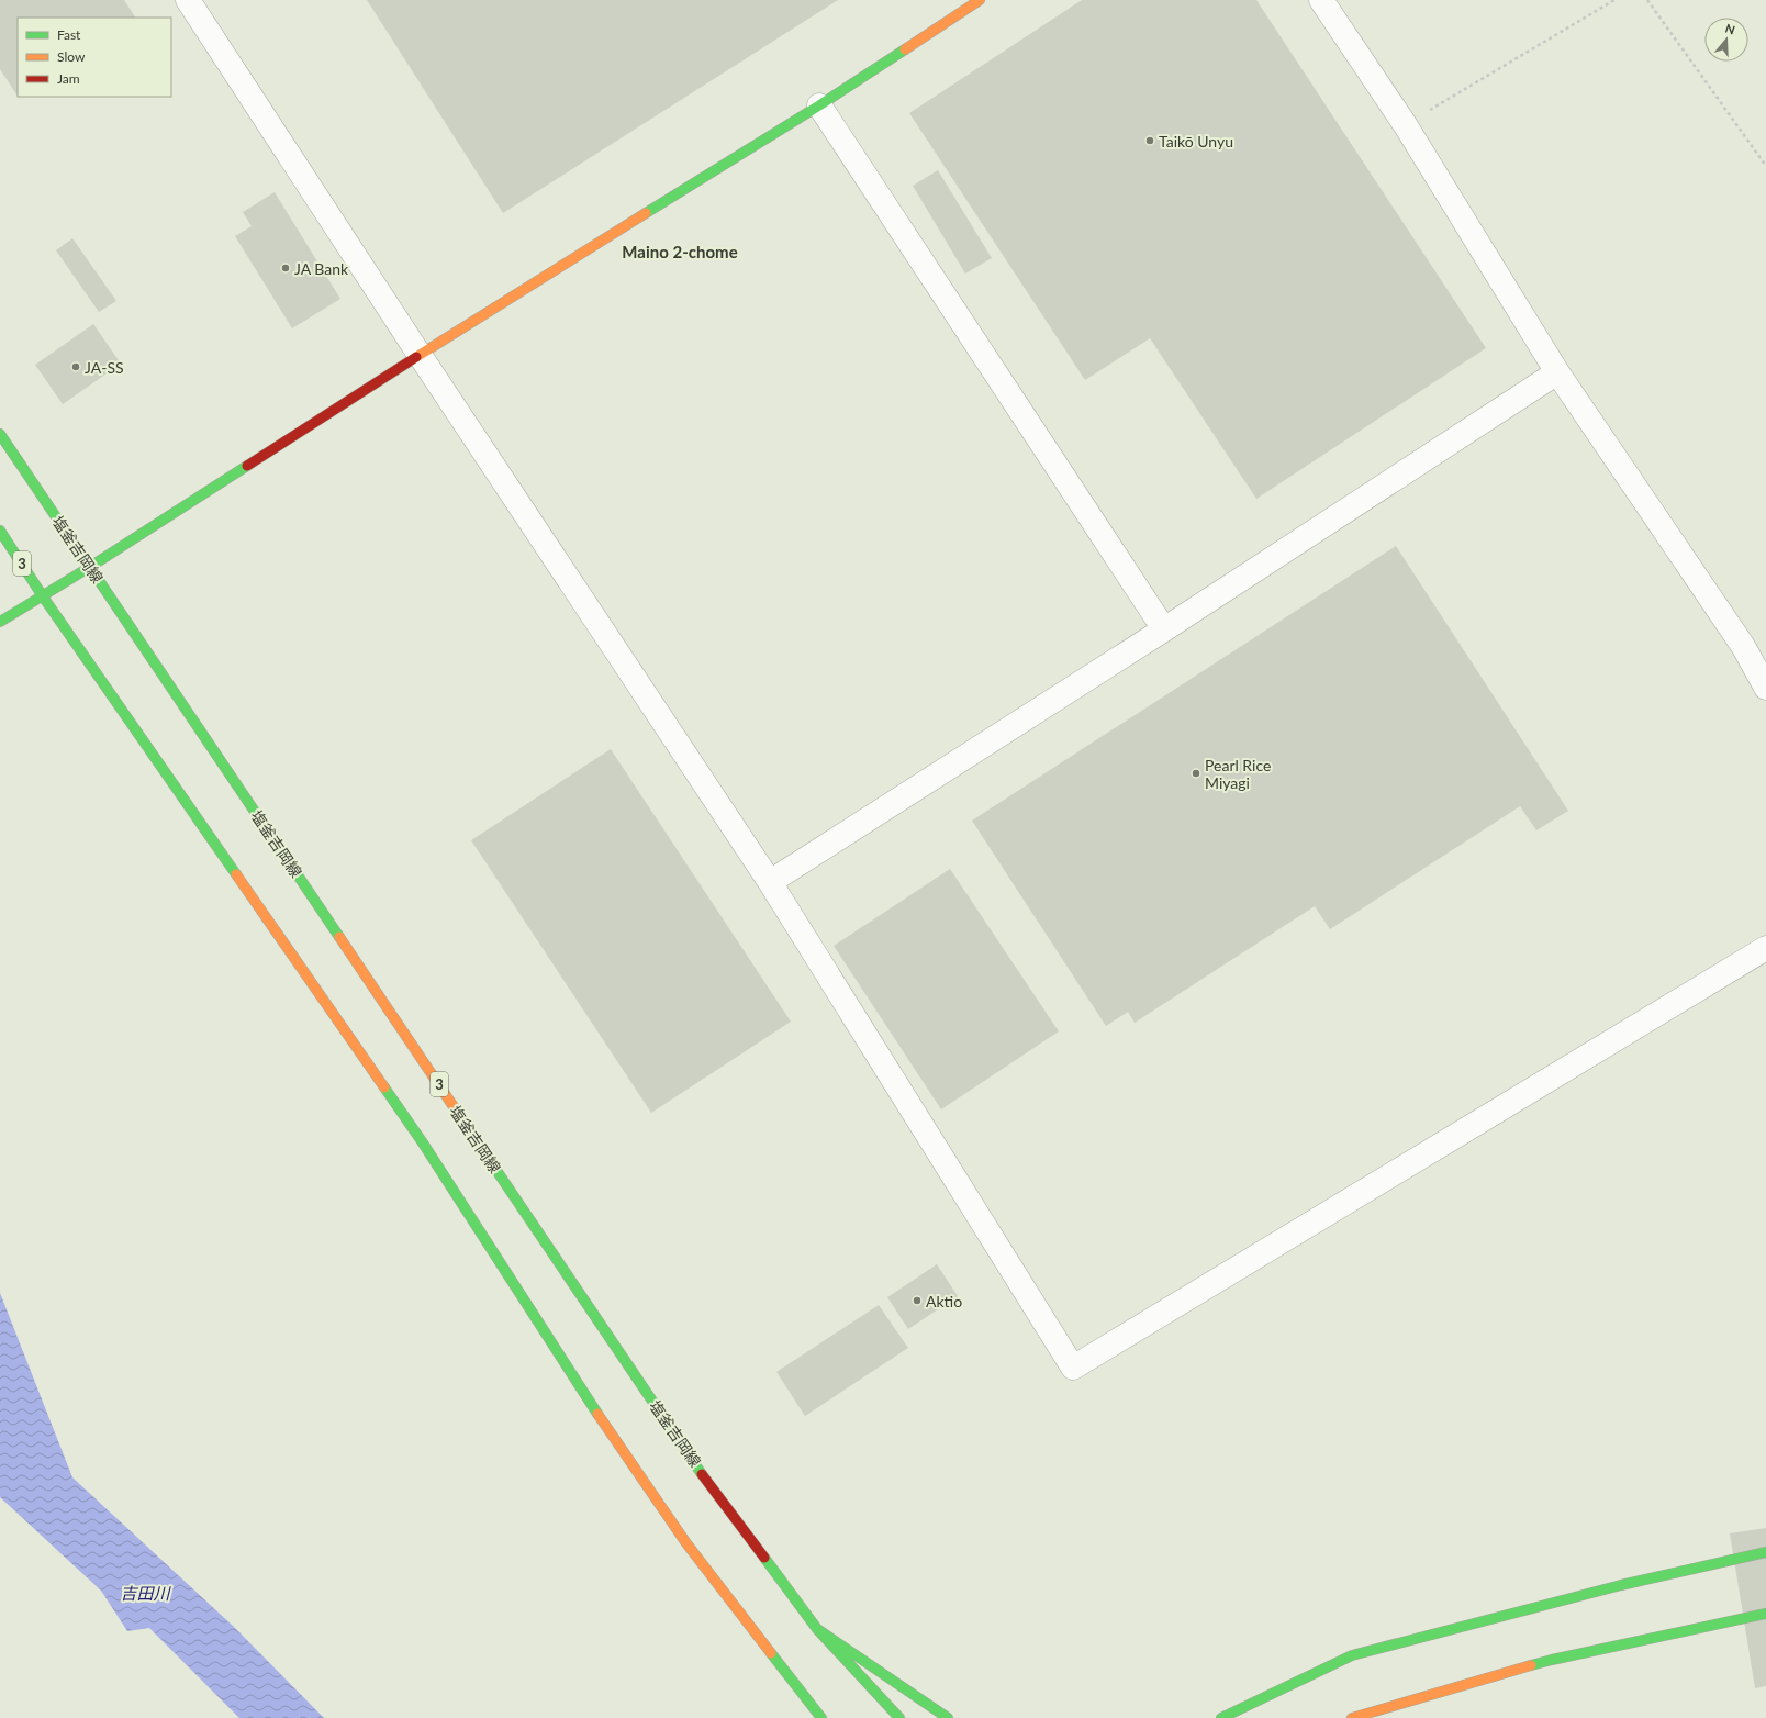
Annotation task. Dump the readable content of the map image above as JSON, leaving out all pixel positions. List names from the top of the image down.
{
  "streets": {
    "main road": ["塩釜吉岡線", "3"]
  },
  "districts": ["Maino 2-chome"],
  "water": ["吉田川"],
  "places": [
    "Taikō Unyu",
    "JA Bank",
    "JA-SS",
    "Pearl Rice Miyagi",
    "Aktio"
  ],
  "legend": ["Fast", "Slow", "Jam"],
  "north": "top"
}
